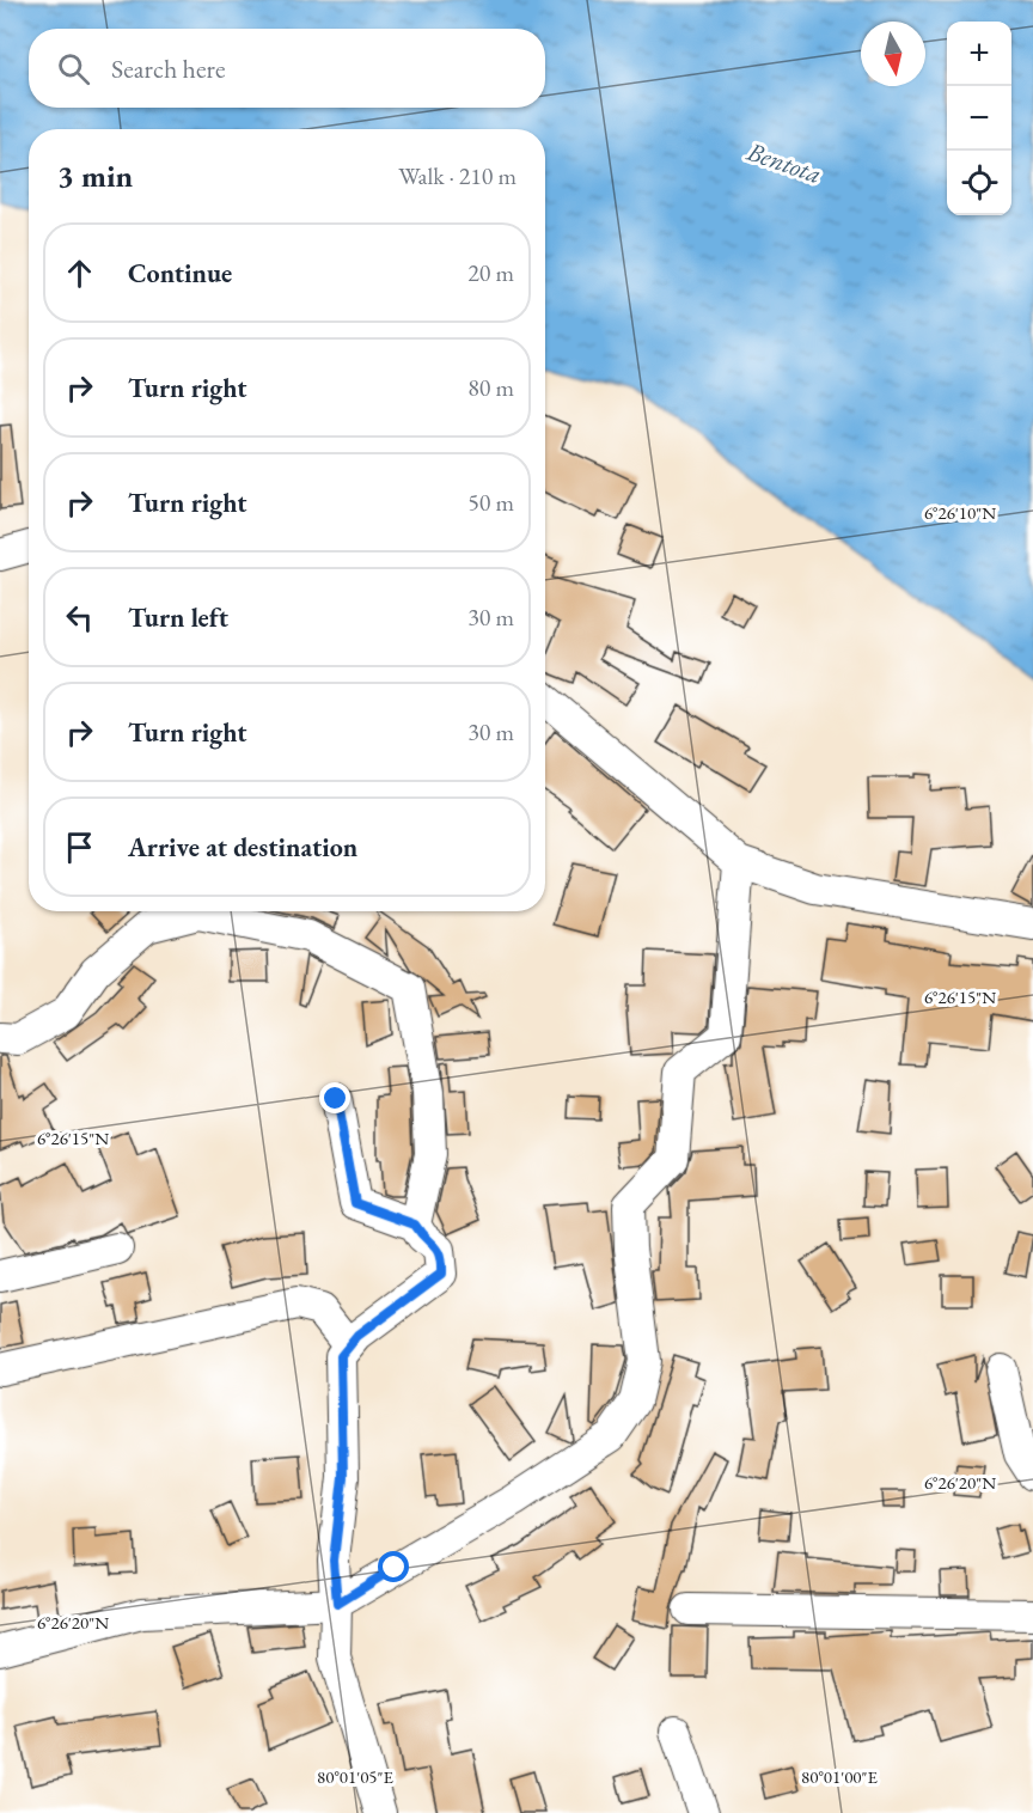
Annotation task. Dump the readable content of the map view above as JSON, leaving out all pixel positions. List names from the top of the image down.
{
  "water": ["Bentota"],
  "north": "bottom",
  "page": {
    "map_buttons": ["+", "−"],
    "search": "Search here",
    "heading": ["3 min", "Walk · 210 m"],
    "list": [
      ["Continue", "20 m"],
      ["Turn right", "80 m"],
      ["Turn right", "50 m"],
      ["Turn left", "30 m"],
      ["Turn right", "30 m"],
      "Arrive at destination"
    ]
  },
  "coordinates": [
    "6°26'10\"N",
    "6°26'15\"N",
    "6°26'20\"N",
    "80°01'05\"E",
    "80°01'00\"E"
  ]
}
